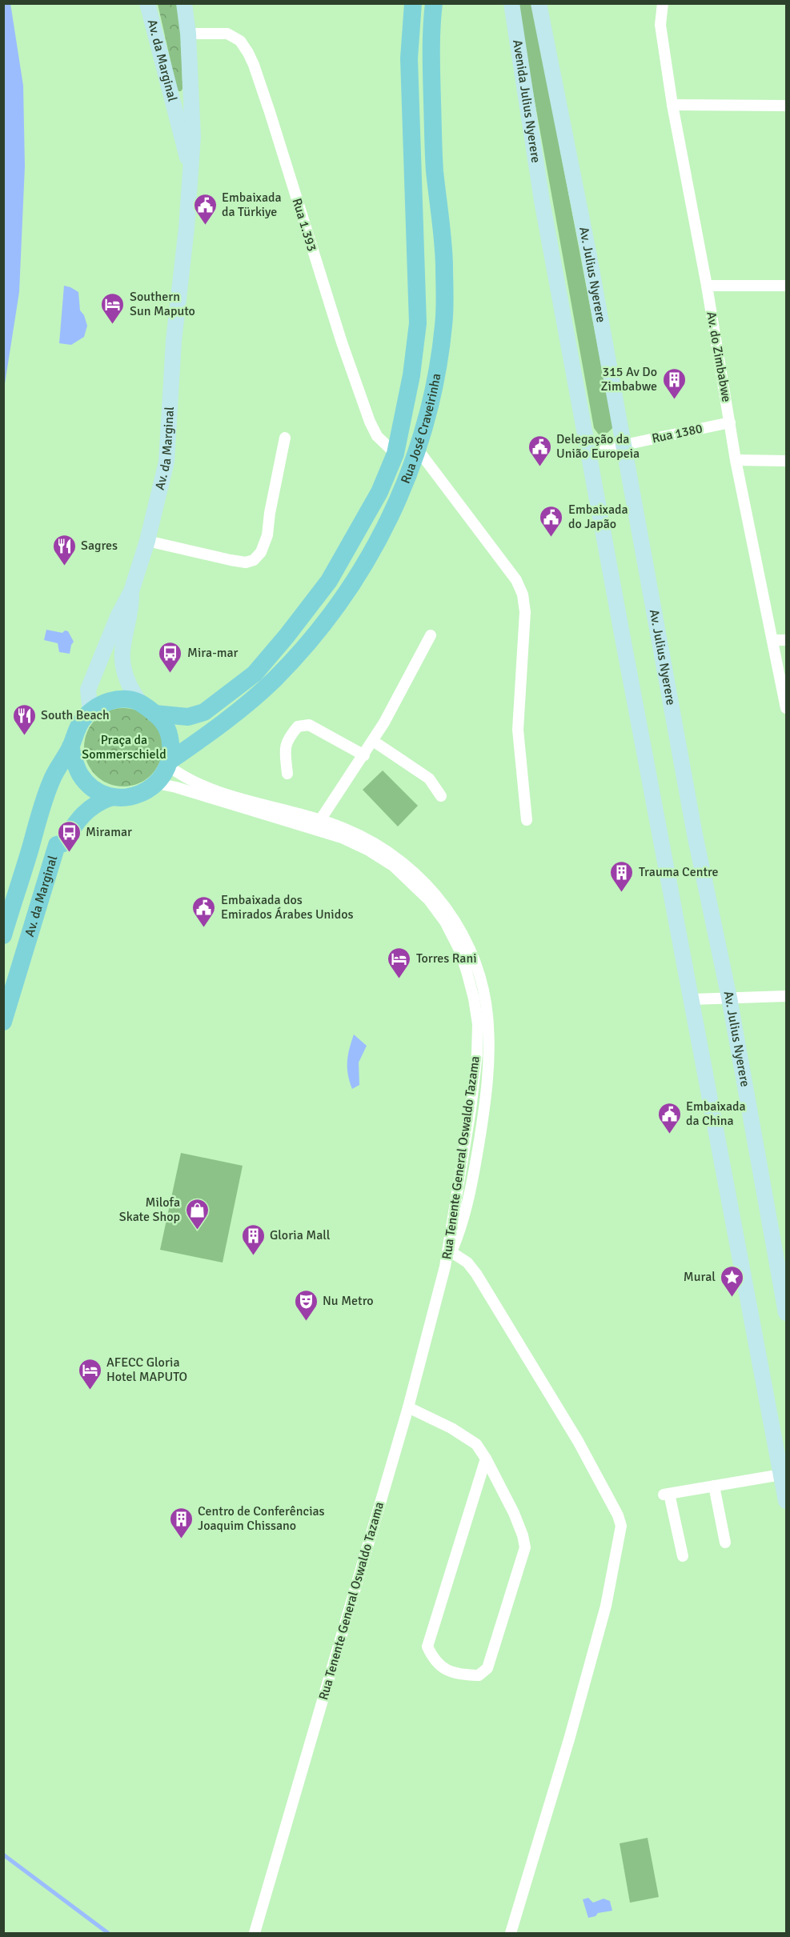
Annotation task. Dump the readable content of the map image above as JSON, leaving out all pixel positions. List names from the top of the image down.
{
  "streets": {
    "main road": [
      "Av. da Marginal",
      "Avenida Julius Nyerere",
      "Av. Julius Nyerere",
      "Rua José Craveirinha"
    ],
    "street": [
      "Rua 1.393",
      "Av. do Zimbabwe",
      "Rua 1380",
      "Rua Tenente General Oswaldo Tazama"
    ]
  },
  "crossings": [
    ["Av. da Marginal", "Rua 1.393"],
    ["Av. da Marginal", "Rua José Craveirinha"],
    ["Av. da Marginal", "Rua Tenente General Oswaldo Tazama"],
    ["Avenida Julius Nyerere", "Rua 1380"],
    ["Rua 1.393", "Rua José Craveirinha"],
    ["Av. Julius Nyerere", "Rua 1380"],
    ["Av. do Zimbabwe", "Rua 1380"],
    ["Rua José Craveirinha", "Rua Tenente General Oswaldo Tazama"]
  ],
  "parks": ["Praça da Sommerschield"],
  "places": {
    "public building": [
      "Embaixada da Türkiye",
      "Delegação da União Europeia",
      "Embaixada do Japão",
      "Embaixada dos Emirados Árabes Unidos",
      "Embaixada da China"
    ],
    "hotel": ["Southern Sun Maputo", "Torres Rani", "AFECC Gloria Hotel MAPUTO"],
    "building": [
      "315 Av Do Zimbabwe",
      "Trauma Centre",
      "Gloria Mall",
      "Centro de Conferências Joaquim Chissano"
    ],
    "restaurant": ["Sagres", "South Beach"],
    "bus stop": ["Mira-mar", "Miramar"],
    "shop": ["Milofa Skate Shop"],
    "place": ["Mural"],
    "theatre": ["Nu Metro"]
  }
}
